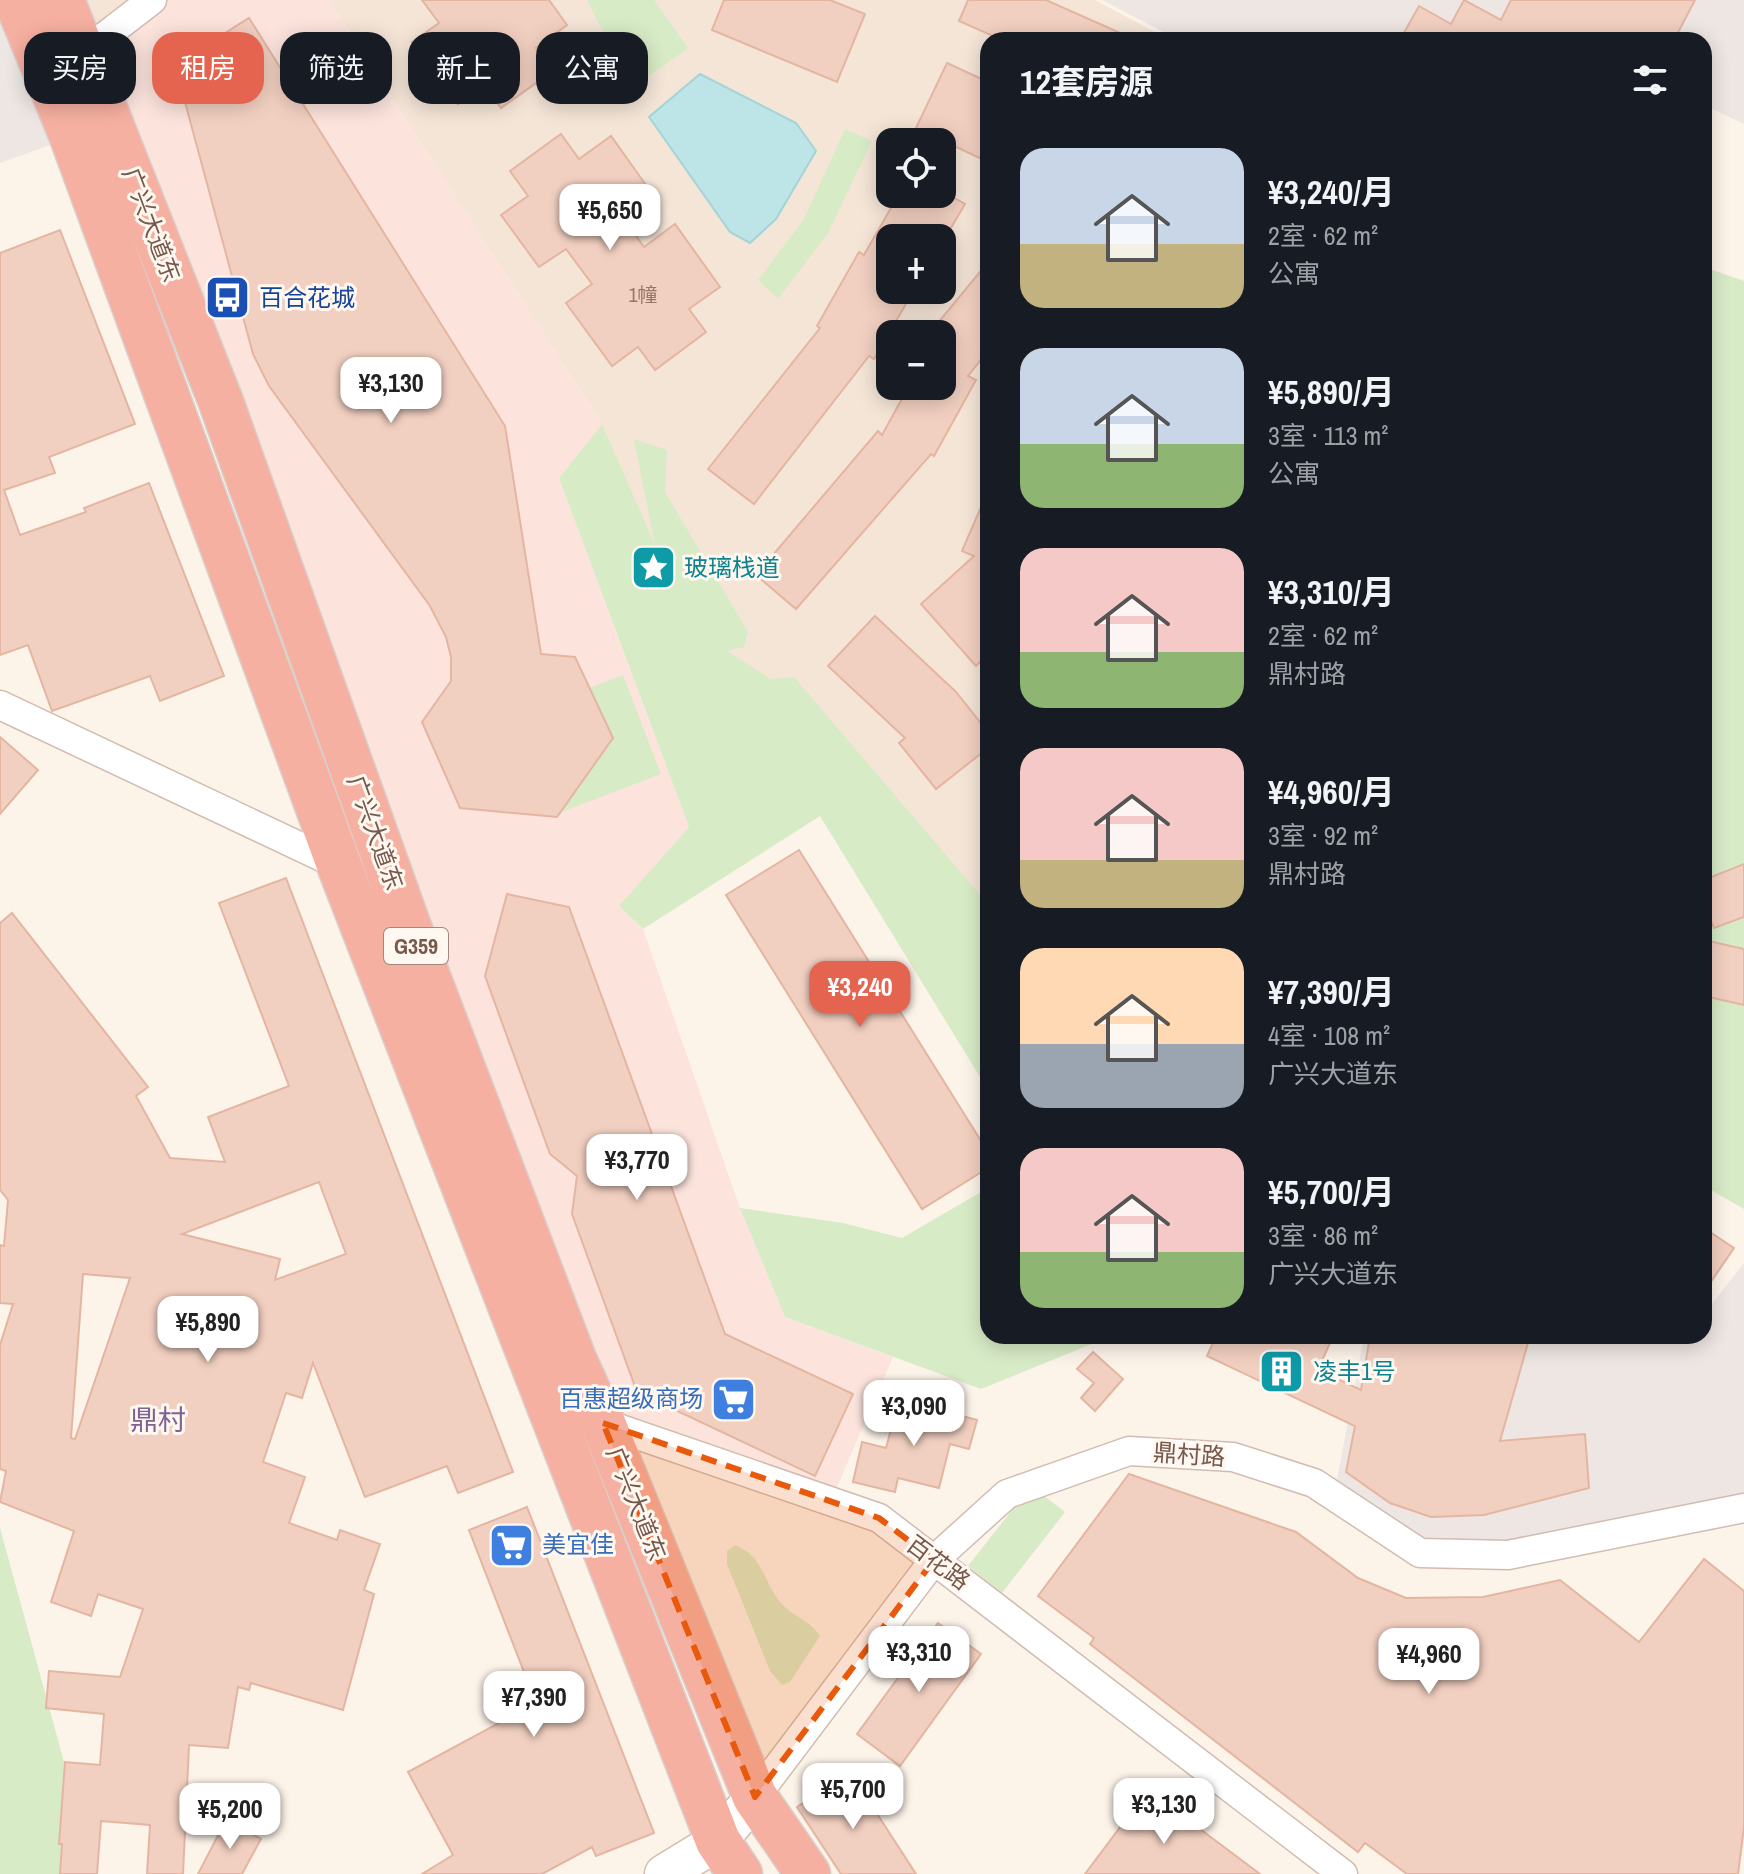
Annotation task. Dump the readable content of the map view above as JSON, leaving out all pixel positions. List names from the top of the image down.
{
  "streets": {
    "highway": ["广兴大道东", "G359"],
    "street": ["鼎村路", "百花路"]
  },
  "crossings": [
    ["广兴大道东", "鼎村路"],
    ["广兴大道东", "百花路"],
    ["鼎村路", "百花路"]
  ],
  "districts": ["鼎村"],
  "places": {
    "bus stop": ["百合花城"],
    "place": ["玻璃栈道"],
    "building": ["凌丰1号"],
    "supermarket": ["百惠超级商场", "美宜佳"]
  },
  "house_numbers": ["1幢"],
  "page": {
    "chip": [
      "买房",
      "租房",
      "筛选",
      "新上",
      "公寓"
    ],
    "heading": "12套房源",
    "map_buttons": ["+", "−"],
    "list": [
      {
        "name": "¥3,240/月",
        "note": "2室 · 62 m² · 公寓"
      },
      {
        "name": "¥5,890/月",
        "note": "3室 · 113 m² · 公寓"
      },
      {
        "name": "¥3,310/月",
        "note": "2室 · 62 m² · 鼎村路"
      },
      {
        "name": "¥4,960/月",
        "note": "3室 · 92 m² · 鼎村路"
      },
      {
        "name": "¥7,390/月",
        "note": "4室 · 108 m² · 广兴大道东"
      },
      {
        "name": "¥5,700/月",
        "note": "3室 · 86 m² · 广兴大道东"
      }
    ],
    "price": [
      "¥5,650",
      "¥3,130",
      "¥3,240",
      "¥3,770",
      "¥5,890",
      "¥3,090",
      "¥3,310",
      "¥4,960",
      "¥7,390",
      "¥5,700",
      "¥3,130",
      "¥5,200"
    ]
  }
}
